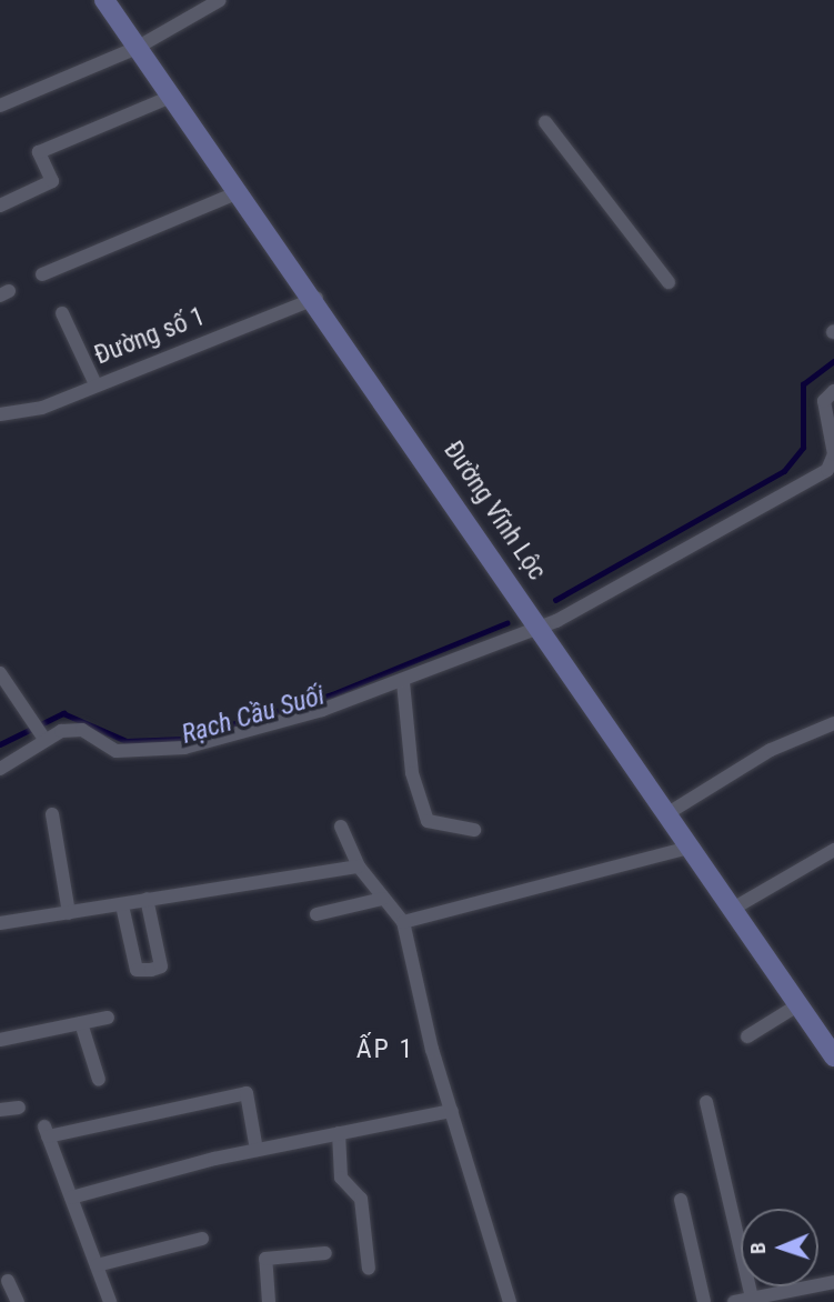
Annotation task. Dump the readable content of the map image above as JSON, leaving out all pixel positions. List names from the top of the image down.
{
  "streets": {
    "main road": ["Đường Vĩnh Lộc"],
    "street": ["Đường số 1"]
  },
  "crossings": [
    ["Đường số 1", "Đường Vĩnh Lộc"]
  ],
  "districts": ["ẤP 1"],
  "water": ["Rạch Cầu Suối"],
  "north": "left"
}
